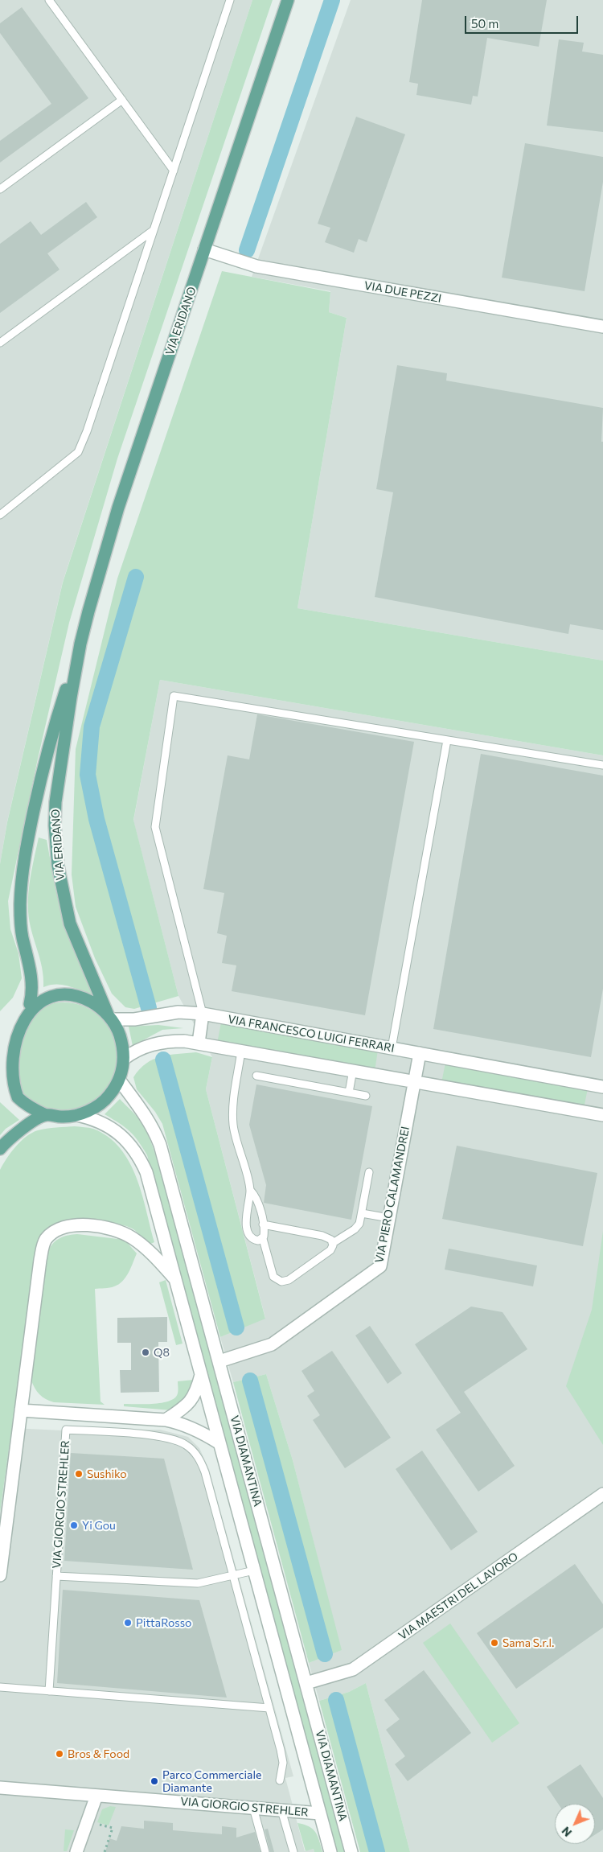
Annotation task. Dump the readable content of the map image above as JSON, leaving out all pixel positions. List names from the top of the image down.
{
  "streets": {
    "main road": ["VIA ERIDANO"],
    "street": [
      "VIA DUE PEZZI",
      "VIA FRANCESCO LUIGI FERRARI",
      "VIA PIERO CALAMANDREI",
      "VIA DIAMANTINA",
      "VIA GIORGIO STREHLER",
      "VIA MAESTRI DEL LAVORO"
    ]
  },
  "crossings": [
    ["VIA DUE PEZZI", "VIA ERIDANO"],
    ["VIA ERIDANO", "VIA FRANCESCO LUIGI FERRARI"],
    ["VIA ERIDANO", "VIA DIAMANTINA"],
    ["VIA PIERO CALAMANDREI", "VIA DIAMANTINA"],
    ["VIA DIAMANTINA", "VIA GIORGIO STREHLER"],
    ["VIA DIAMANTINA", "VIA MAESTRI DEL LAVORO"]
  ],
  "places": [
    "Q8",
    "Sushiko",
    "Yi Gou",
    "PittaRosso",
    "Sama S.r.l.",
    "Bros & Food",
    "Parco Commerciale Diamante"
  ],
  "scale_bar": "50 m",
  "north": "bottom left"
}
